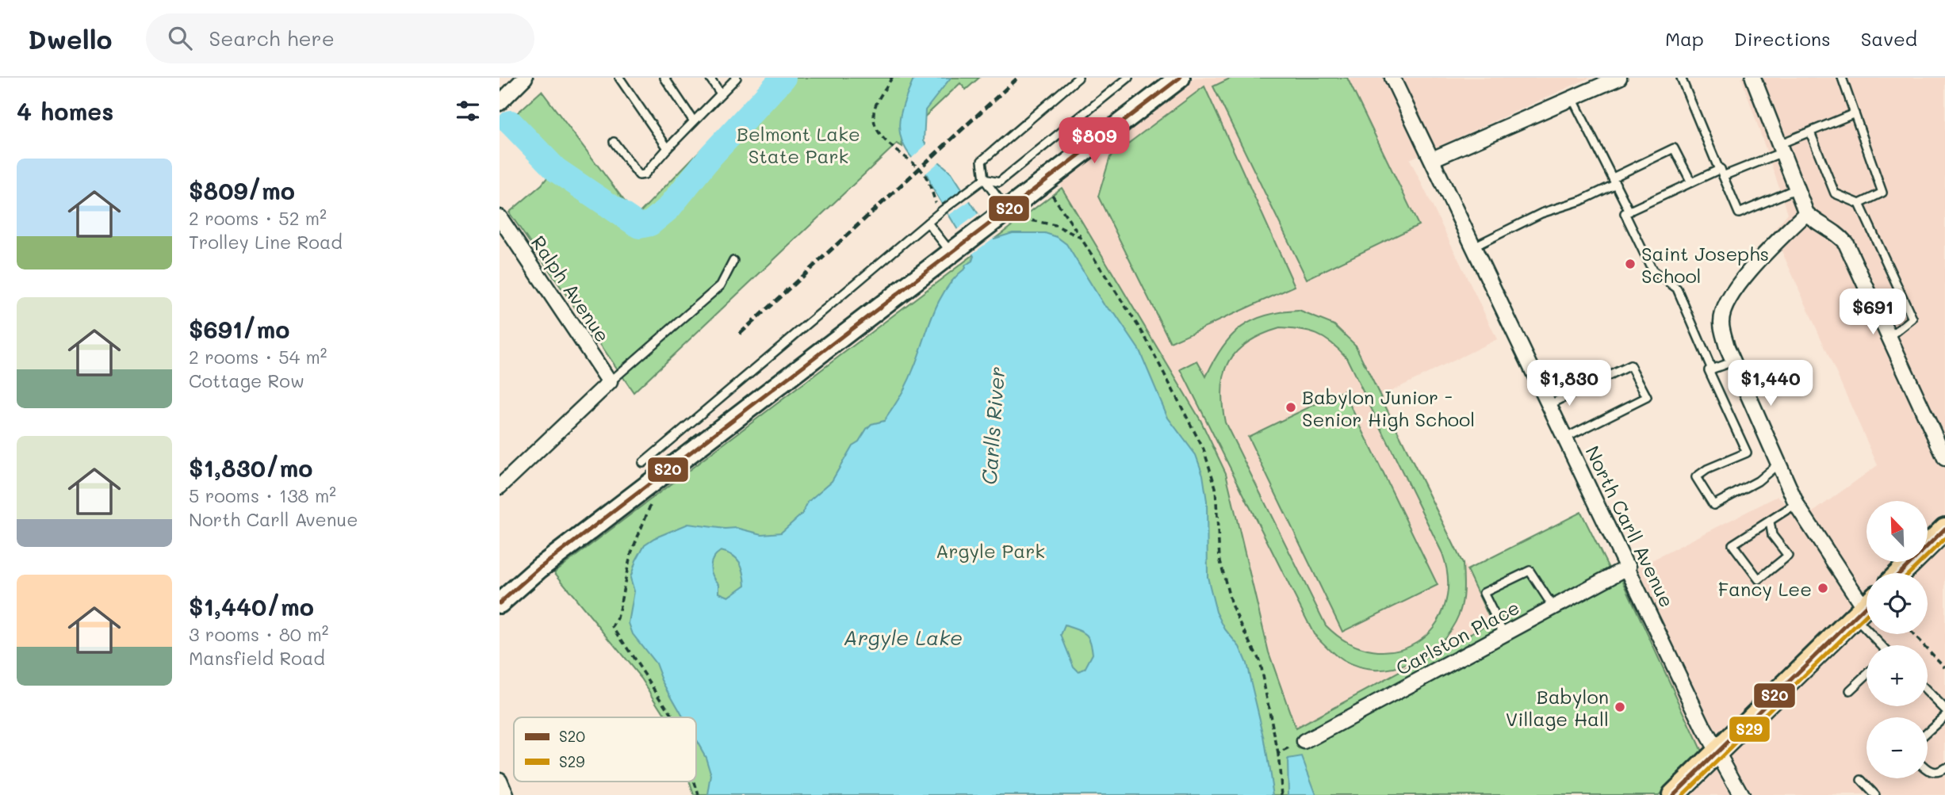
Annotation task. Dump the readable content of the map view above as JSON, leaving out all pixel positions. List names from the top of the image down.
{
  "streets": {
    "street": ["Ralph Avenue", "North Carll Avenue", "Carlston Place"]
  },
  "crossings": [
    ["North Carll Avenue", "Carlston Place"]
  ],
  "water": ["Carlls River", "Argyle Lake"],
  "parks": ["Belmont Lake State Park", "Argyle Park"],
  "places": [
    "Saint Josephs School",
    "Babylon Junior - Senior High School",
    "Fancy Lee",
    "Babylon Village Hall"
  ],
  "lines": ["transit line S20", "transit line S29"],
  "legend": ["S20", "S29"],
  "north": "top left",
  "page": {
    "header": "Dwello",
    "search": "Search here",
    "nav": ["Map", "Directions", "Saved"],
    "heading": "4 homes",
    "price": [
      "$809",
      "$691",
      "$1,830",
      "$1,440"
    ],
    "list": [
      {
        "name": "$809/mo",
        "note": "2 rooms · 52 m² · Trolley Line Road"
      },
      {
        "name": "$691/mo",
        "note": "2 rooms · 54 m² · Cottage Row"
      },
      {
        "name": "$1,830/mo",
        "note": "5 rooms · 138 m² · North Carll Avenue"
      },
      {
        "name": "$1,440/mo",
        "note": "3 rooms · 80 m² · Mansfield Road"
      }
    ],
    "map_buttons": ["+", "−"]
  }
}
